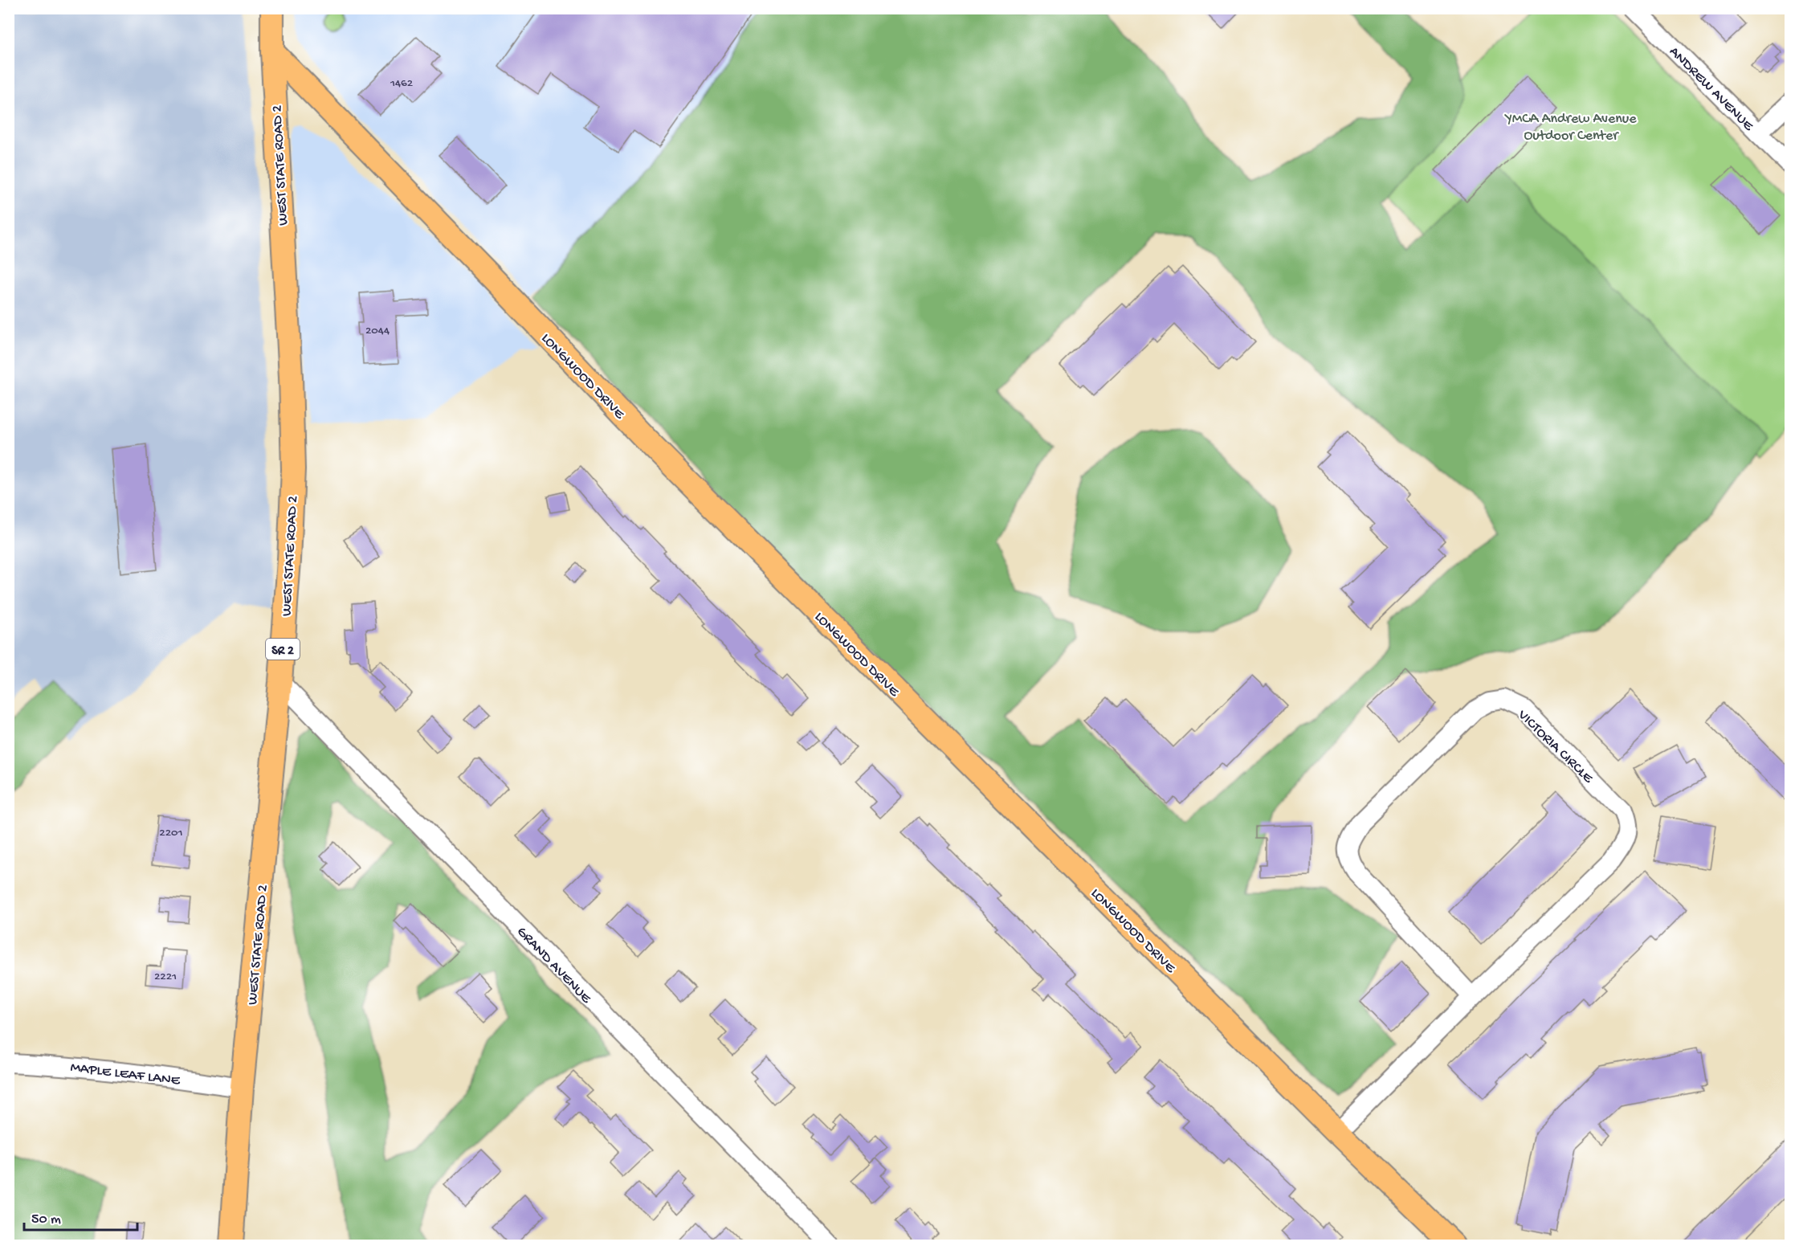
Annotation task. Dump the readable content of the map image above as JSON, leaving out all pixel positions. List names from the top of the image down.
{
  "streets": {
    "main road": ["WEST STATE ROAD 2", "LONGWOOD DRIVE", "SR 2"],
    "street": [
      "ANDREW AVENUE",
      "VICTORIA CIRCLE",
      "GRAND AVENUE",
      "MAPLE LEAF LANE"
    ]
  },
  "crossings": [
    ["WEST STATE ROAD 2", "LONGWOOD DRIVE"],
    ["WEST STATE ROAD 2", "GRAND AVENUE"],
    ["WEST STATE ROAD 2", "MAPLE LEAF LANE"],
    ["LONGWOOD DRIVE", "VICTORIA CIRCLE"]
  ],
  "parks": ["YMCA Andrew Avenue Outdoor Center"],
  "house_numbers": [
    "1462",
    "2044",
    "2201",
    "2221"
  ],
  "scale_bar": "50 m"
}
